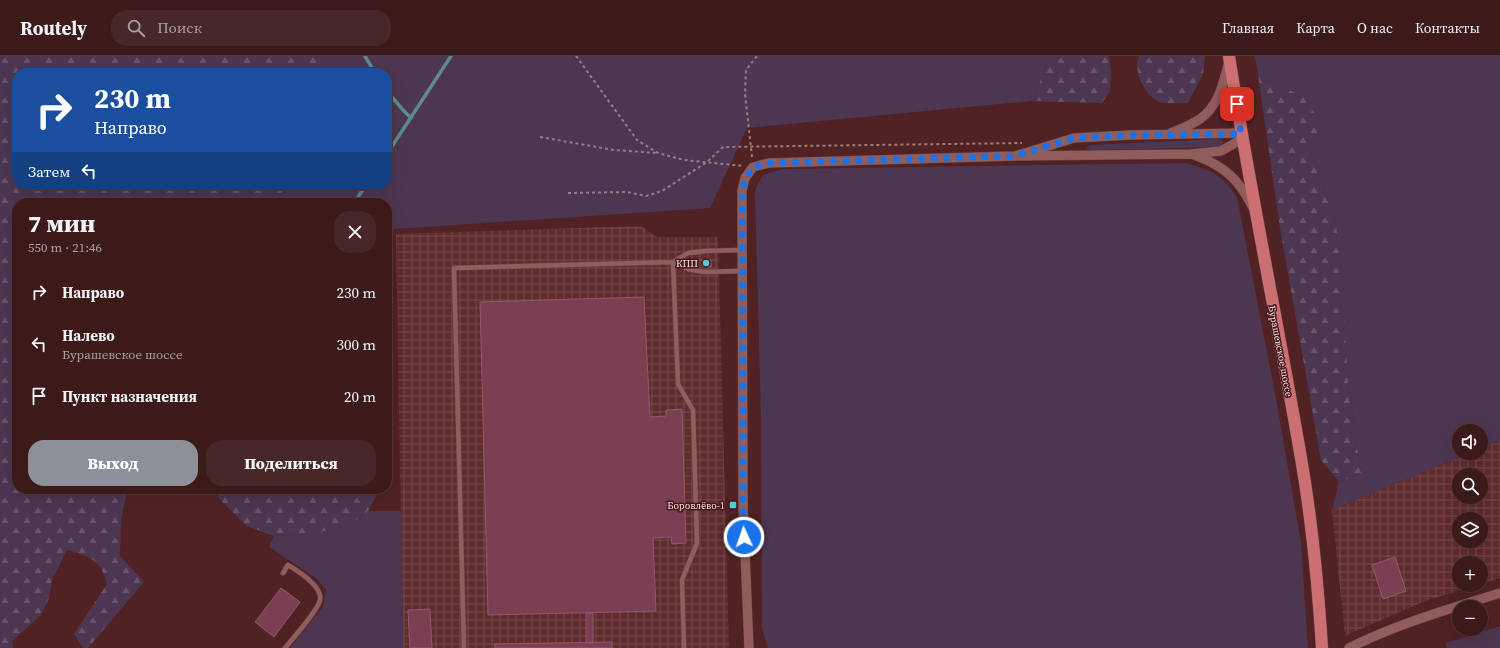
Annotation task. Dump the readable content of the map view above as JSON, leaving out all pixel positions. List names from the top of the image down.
{
  "streets": {
    "main road": ["Бурашевское шоссе"]
  },
  "places": {
    "other": ["КПП"],
    "transit": ["Боровлёво-1"]
  },
  "page": {
    "header": "Routely",
    "search": "Поиск",
    "nav": [
      "Главная",
      "Карта",
      "О нас",
      "Контакты"
    ],
    "turn": ["230 m", "Направо"],
    "then": "Затем",
    "heading": ["7 мин", "550 m · 21:46"],
    "list": [
      {
        "name": "Направо",
        "value": "230 m"
      },
      {
        "name": "Налево",
        "note": "Бурашевское шоссе",
        "value": "300 m"
      },
      {
        "name": "Пункт назначения",
        "value": "20 m"
      }
    ],
    "map_buttons": ["+", "−"],
    "buttons": ["Выход", "Поделиться"]
  }
}
